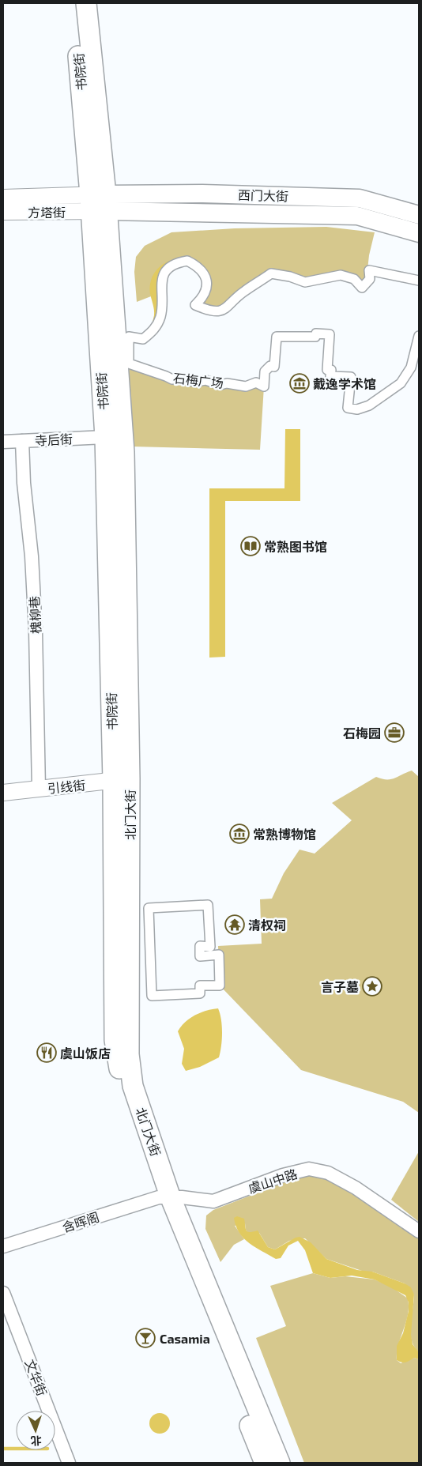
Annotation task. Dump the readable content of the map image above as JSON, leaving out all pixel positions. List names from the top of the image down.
{
  "streets": {
    "main road": ["书院街", "西门大街", "北门大街"],
    "street": [
      "方塔街",
      "石梅广场",
      "寺后街",
      "槐柳巷",
      "引线街",
      "虞山中路",
      "含晖阁",
      "文华街"
    ]
  },
  "crossings": [
    ["书院街", "西门大街"],
    ["书院街", "方塔街"],
    ["书院街", "寺后街"],
    ["书院街", "引线街"],
    ["书院街", "北门大街"],
    ["西门大街", "方塔街"],
    ["寺后街", "槐柳巷"],
    ["槐柳巷", "引线街"],
    ["引线街", "北门大街"],
    ["北门大街", "虞山中路"],
    ["北门大街", "含晖阁"],
    ["虞山中路", "含晖阁"]
  ],
  "places": {
    "museum": ["戴逸学术馆", "常熟博物馆"],
    "library": ["常熟图书馆"],
    "office": ["石梅园"],
    "temple": ["清权祠"],
    "place": ["言子墓"],
    "restaurant": ["虞山饭店"],
    "bar": ["Casamia"]
  },
  "north": "bottom"
}
